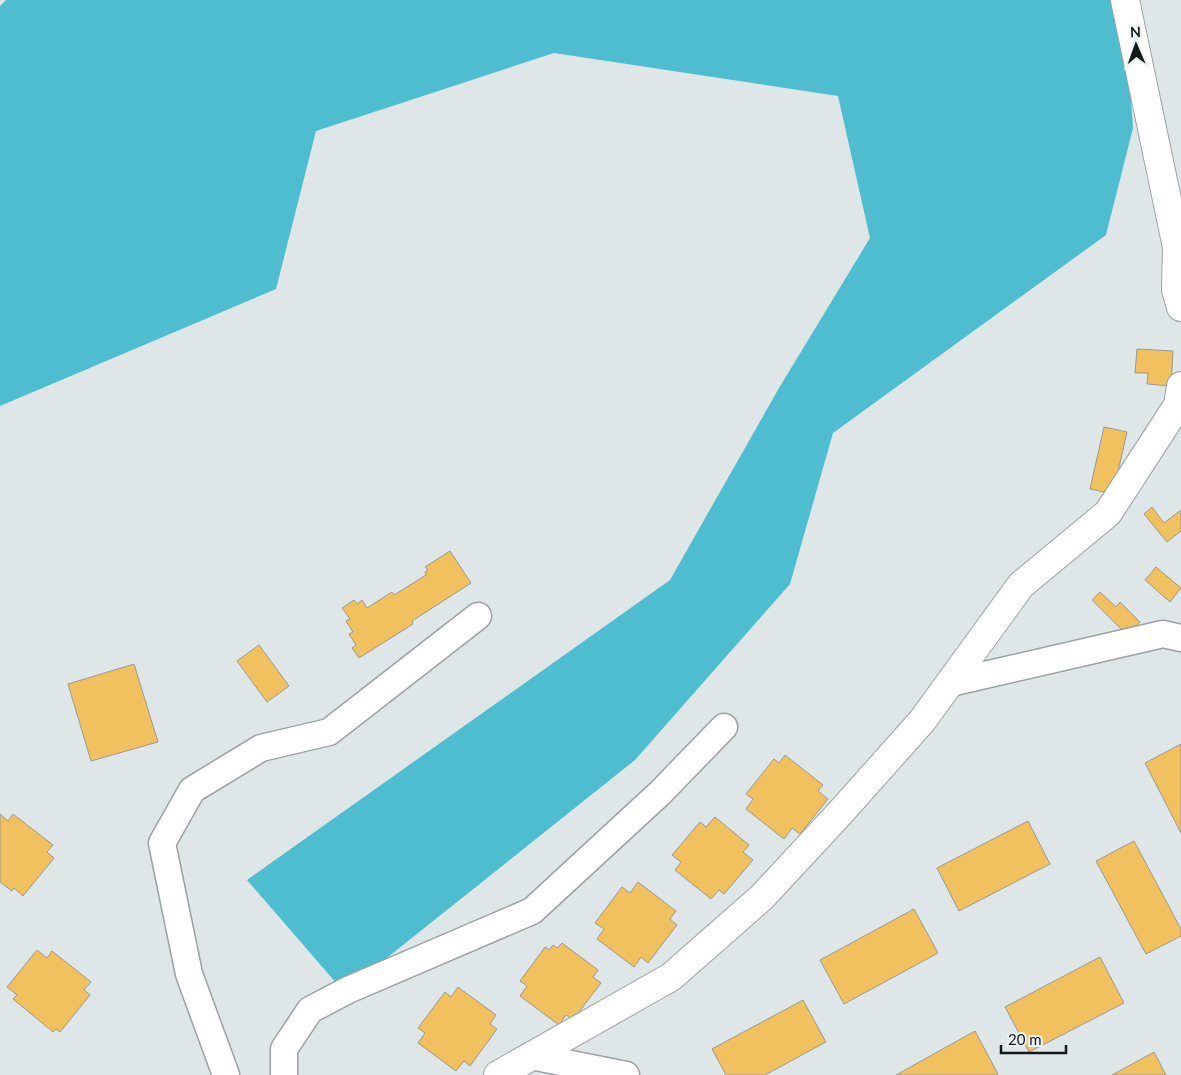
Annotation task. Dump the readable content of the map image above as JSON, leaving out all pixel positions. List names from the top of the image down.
{
  "scale_bar": "20 m",
  "north": "top"
}
